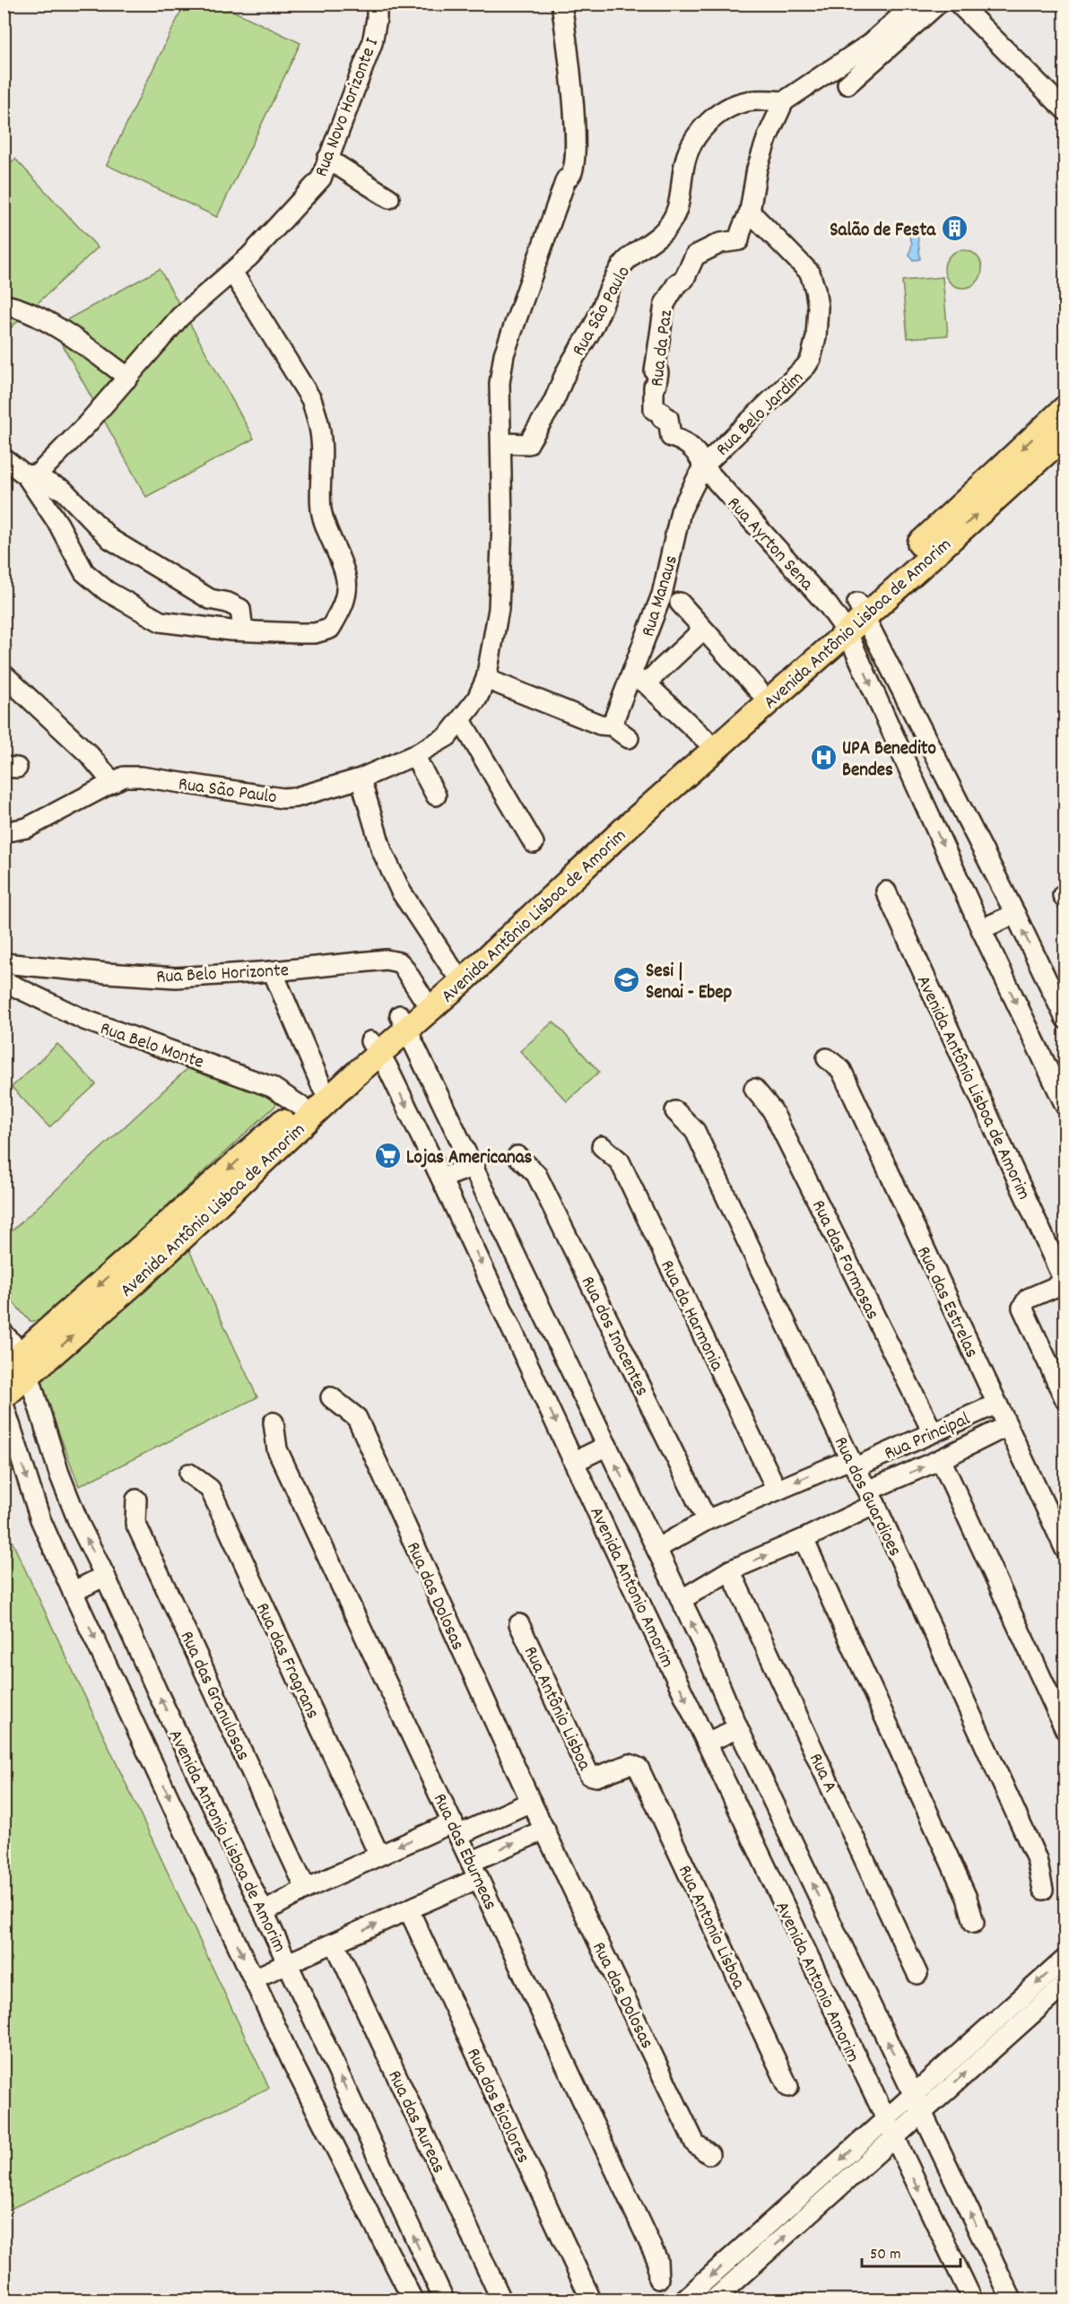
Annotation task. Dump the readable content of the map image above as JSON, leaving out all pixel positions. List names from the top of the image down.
{
  "streets": {
    "main road": ["Avenida Antônio Lisboa de Amorim"],
    "street": [
      "Rua Novo Horizonte I",
      "Rua São Paulo",
      "Rua da Paz",
      "Rua Belo Jardim",
      "Rua Ayrton Sena",
      "Rua Manaus",
      "Rua Belo Horizonte",
      "Rua Belo Monte",
      "Rua das Formosas",
      "Rua das Estrelas",
      "Rua da Harmonia",
      "Rua dos Inocentes",
      "Rua Principal",
      "Rua dos Guardioes",
      "Avenida Antonio Amorim",
      "Rua das Dolosas",
      "Rua das Fragrans",
      "Rua das Granulosas",
      "Rua Antônio Lisboa",
      "Rua A",
      "Avenida Antonio Lisboa de Amorim",
      "Rua das Eburneas",
      "Rua Antonio Lisboa",
      "Rua dos Bicolores",
      "Rua das Aureas"
    ]
  },
  "crossings": [
    ["Rua da Paz", "Rua Belo Jardim"],
    ["Rua da Paz", "Rua Ayrton Sena"],
    ["Rua da Paz", "Rua Manaus"],
    ["Rua Belo Jardim", "Rua Ayrton Sena"],
    ["Rua Belo Jardim", "Rua Manaus"],
    ["Rua Ayrton Sena", "Rua Manaus"],
    ["Rua Ayrton Sena", "Avenida Antônio Lisboa de Amorim"],
    ["Avenida Antônio Lisboa de Amorim", "Rua Belo Horizonte"],
    ["Avenida Antônio Lisboa de Amorim", "Rua Belo Monte"],
    ["Avenida Antônio Lisboa de Amorim", "Avenida Antonio Amorim"],
    ["Avenida Antônio Lisboa de Amorim", "Avenida Antonio Lisboa de Amorim"],
    ["Rua das Formosas", "Rua Principal"],
    ["Rua das Estrelas", "Rua Principal"],
    ["Rua da Harmonia", "Avenida Antonio Amorim"],
    ["Rua dos Inocentes", "Avenida Antonio Amorim"],
    ["Rua Principal", "Rua dos Guardioes"],
    ["Rua Principal", "Avenida Antonio Amorim"],
    ["Rua dos Guardioes", "Avenida Antonio Amorim"],
    ["Avenida Antonio Amorim", "Rua A"],
    ["Rua Antônio Lisboa", "Rua Antonio Lisboa"]
  ],
  "places": {
    "building": ["Salão de Festa"],
    "hospital": ["UPA Benedito Bendes"],
    "school or university": ["Sesi | Senai - Ebep"],
    "supermarket": ["Lojas Americanas"]
  },
  "scale_bar": "50 m"
}
